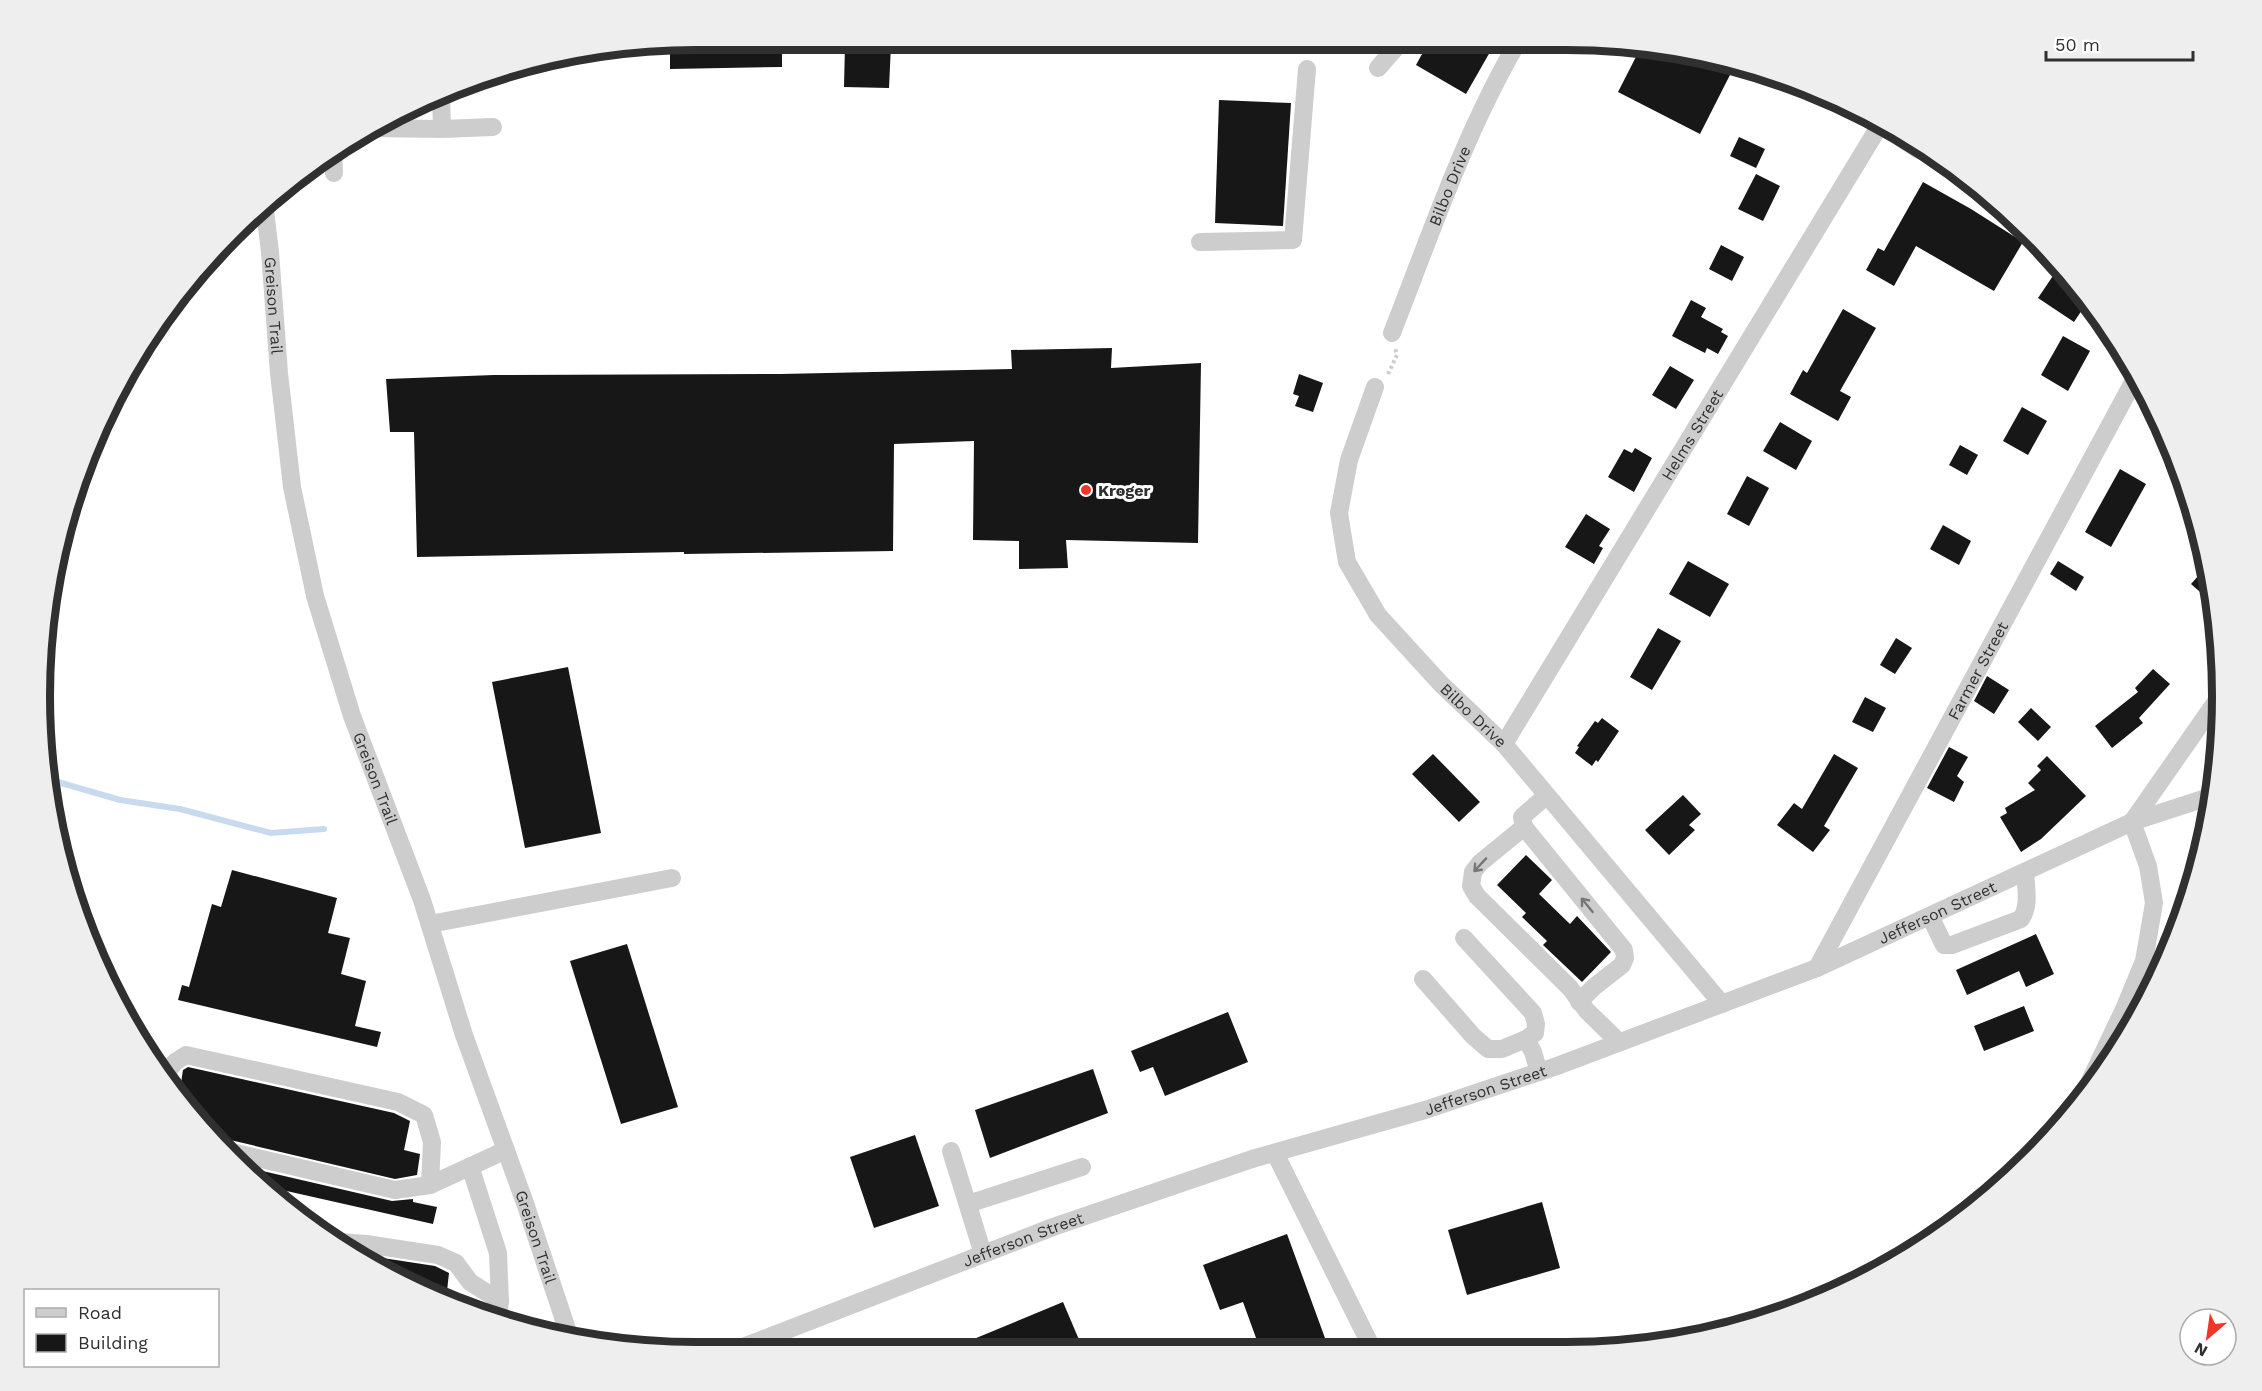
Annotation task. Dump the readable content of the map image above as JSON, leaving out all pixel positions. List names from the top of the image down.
{
  "streets": {
    "street": [
      "Bilbo Drive",
      "Greison Trail",
      "Helms Street",
      "Farmer Street",
      "Jefferson Street"
    ]
  },
  "crossings": [
    ["Bilbo Drive", "Helms Street"],
    ["Bilbo Drive", "Jefferson Street"],
    ["Farmer Street", "Jefferson Street"]
  ],
  "places": ["Kroger"],
  "legend": ["Road", "Building"],
  "scale_bar": "50 m",
  "north": "bottom left"
}
